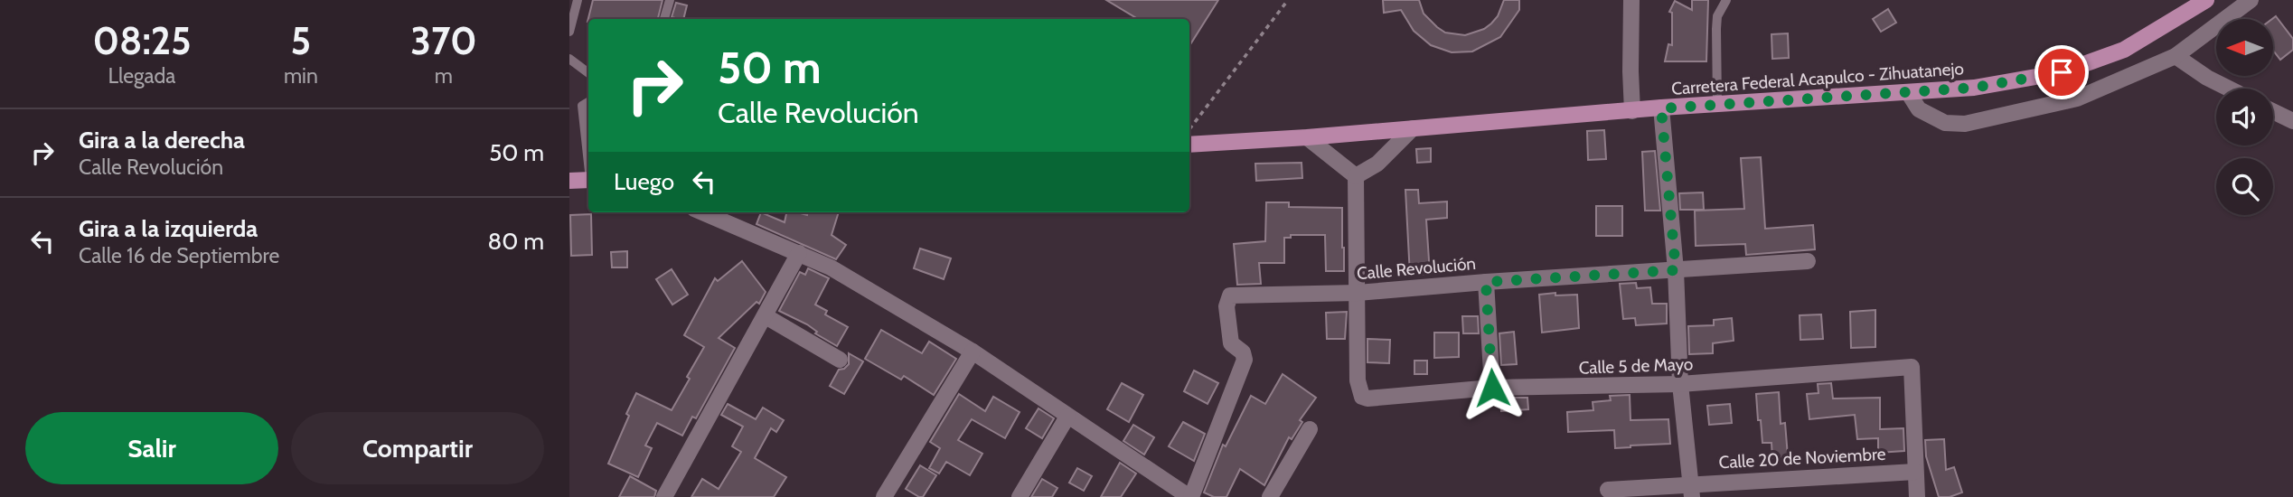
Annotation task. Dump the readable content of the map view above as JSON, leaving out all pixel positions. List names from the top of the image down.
{
  "streets": {
    "main road": ["Carretera Federal Acapulco - Zihuatanejo"],
    "street": ["Calle Revolución", "Calle 5 de Mayo", "Calle 20 de Noviembre"]
  },
  "crossings": [
    ["Calle Revolución", "Calle 5 de Mayo"],
    ["Calle 5 de Mayo", "Calle 20 de Noviembre"]
  ],
  "north": "left",
  "page": {
    "eta": [
      "08:25",
      "Llegada",
      "5",
      "min",
      "370",
      "m"
    ],
    "turn": ["50 m", "Calle Revolución"],
    "list": [
      {
        "name": "Gira a la derecha",
        "note": "Calle Revolución",
        "value": "50 m"
      },
      {
        "name": "Gira a la izquierda",
        "note": "Calle 16 de Septiembre",
        "value": "80 m"
      }
    ],
    "then": "Luego",
    "buttons": ["Salir", "Compartir"]
  }
}
